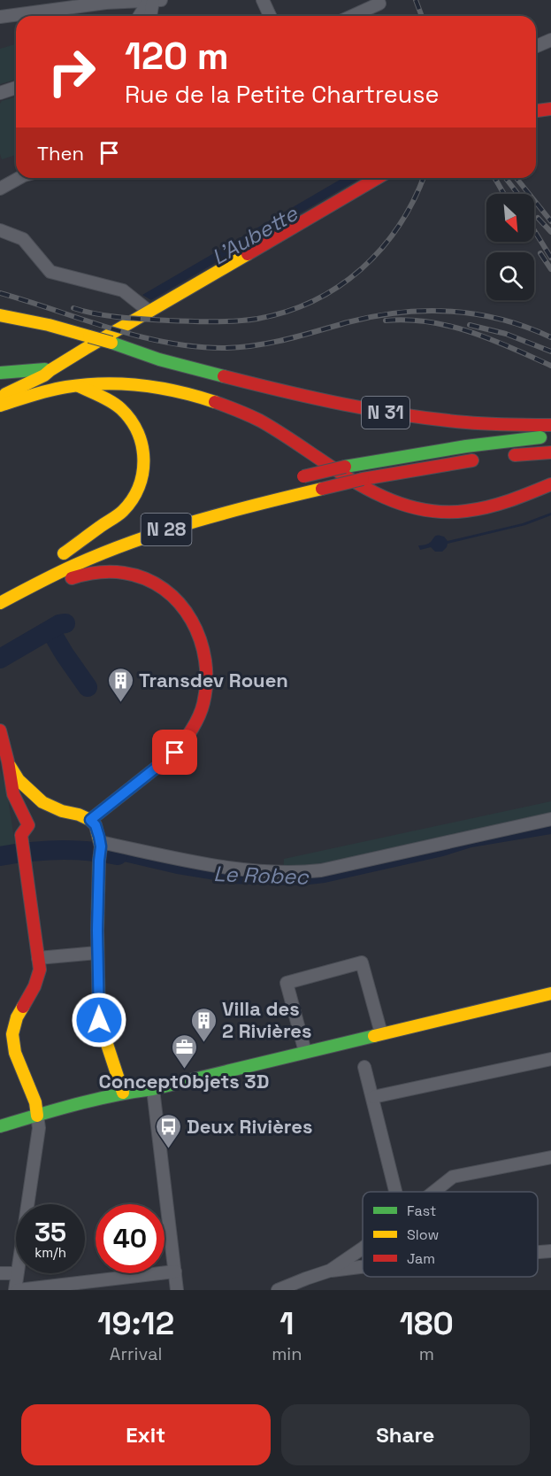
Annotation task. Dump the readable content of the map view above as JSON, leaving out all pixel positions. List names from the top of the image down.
{
  "streets": {
    "main road": ["N 31", "N 28"]
  },
  "water": ["L'Aubette", "Le Robec"],
  "places": {
    "building": ["Transdev Rouen", "Villa des 2 Rivières"],
    "office": ["ConceptObjets 3D"],
    "bus stop": ["Deux Rivières"]
  },
  "legend": ["Fast", "Slow", "Jam"],
  "north": "bottom right",
  "page": {
    "turn": ["120 m", "Rue de la Petite Chartreuse"],
    "then": "Then",
    "speed": "35 km/h",
    "limit": "40",
    "eta": [
      "19:12",
      "Arrival",
      "1",
      "min",
      "180",
      "m"
    ],
    "buttons": ["Exit", "Share"]
  }
}
